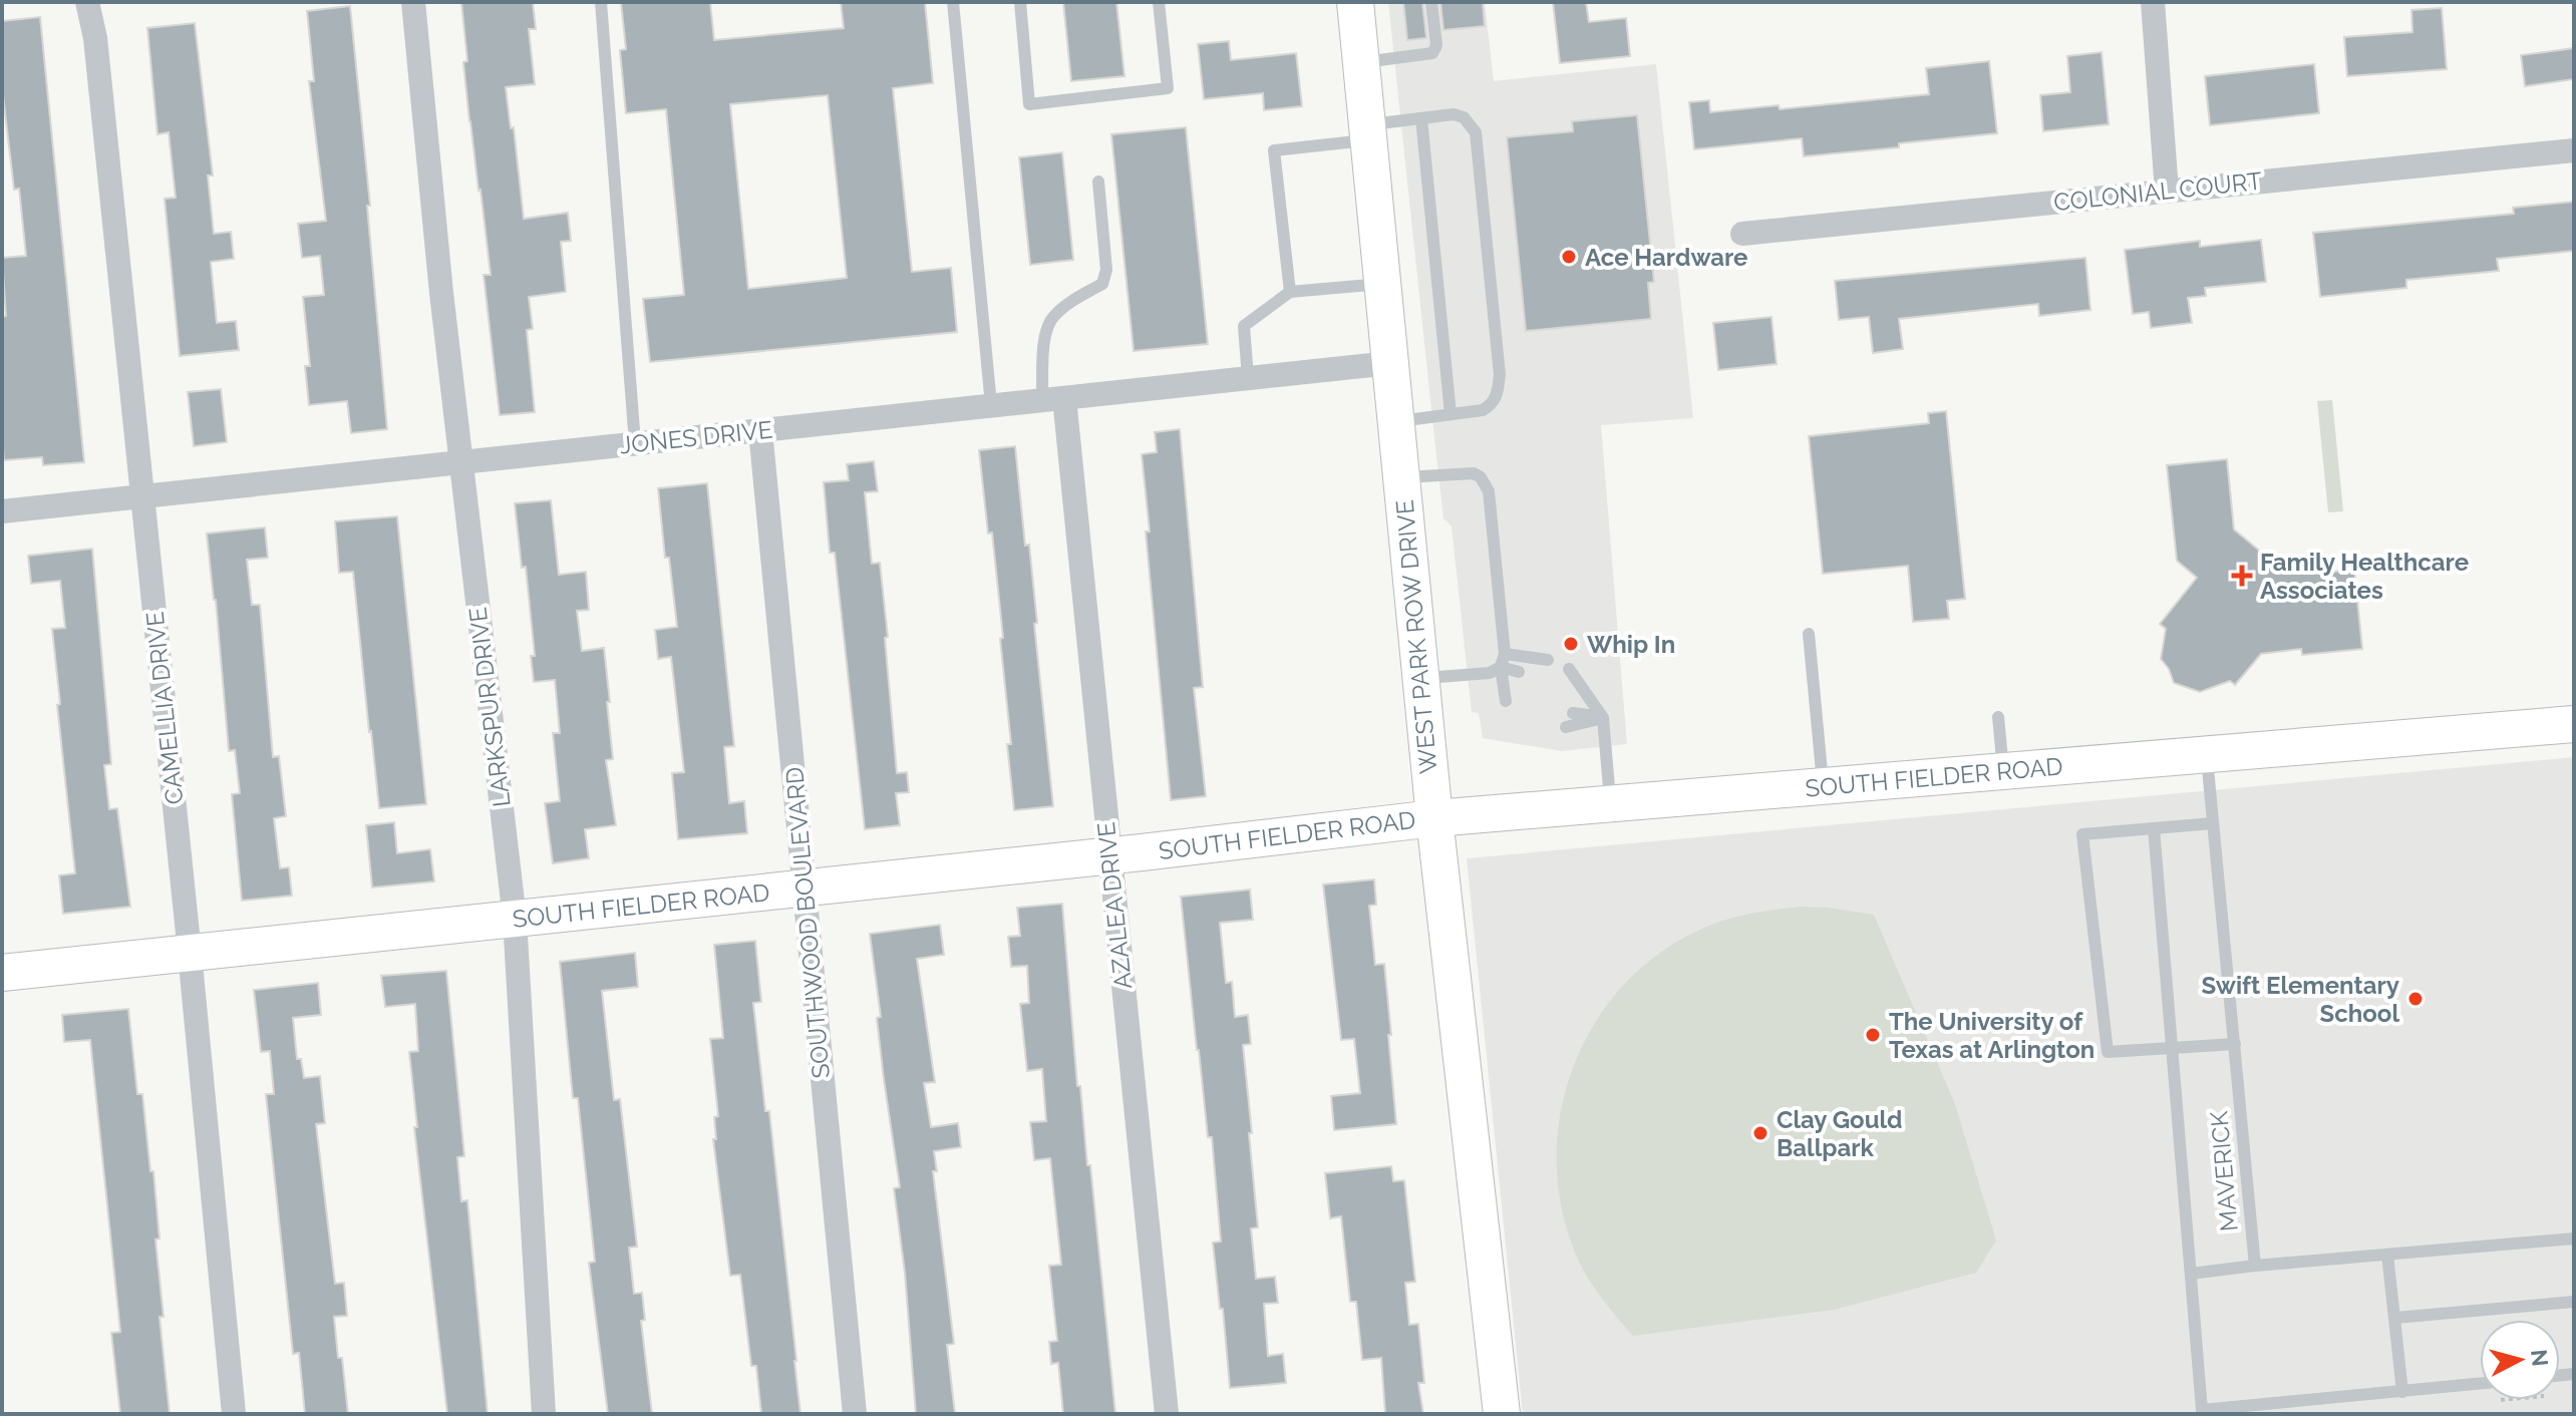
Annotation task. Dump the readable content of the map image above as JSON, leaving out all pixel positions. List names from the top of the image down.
{
  "streets": {
    "main road": ["WEST PARK ROW DRIVE", "SOUTH FIELDER ROAD"],
    "street": [
      "COLONIAL COURT",
      "JONES DRIVE",
      "LARKSPUR DRIVE",
      "CAMELLIA DRIVE",
      "AZALEA DRIVE",
      "SOUTHWOOD BOULEVARD"
    ],
    "lane": ["MAVERICK"]
  },
  "crossings": [
    ["JONES DRIVE", "WEST PARK ROW DRIVE"],
    ["JONES DRIVE", "LARKSPUR DRIVE"],
    ["JONES DRIVE", "CAMELLIA DRIVE"],
    ["JONES DRIVE", "AZALEA DRIVE"],
    ["JONES DRIVE", "SOUTHWOOD BOULEVARD"],
    ["WEST PARK ROW DRIVE", "SOUTH FIELDER ROAD"],
    ["LARKSPUR DRIVE", "SOUTH FIELDER ROAD"],
    ["CAMELLIA DRIVE", "SOUTH FIELDER ROAD"],
    ["SOUTH FIELDER ROAD", "AZALEA DRIVE"],
    ["SOUTH FIELDER ROAD", "SOUTHWOOD BOULEVARD"],
    ["SOUTH FIELDER ROAD", "MAVERICK"]
  ],
  "places": {
    "other": [
      "Ace Hardware",
      "Whip In",
      "Swift Elementary School",
      "The University of Texas at Arlington",
      "Clay Gould Ballpark"
    ],
    "health": ["Family Healthcare Associates"]
  },
  "north": "right"
}
